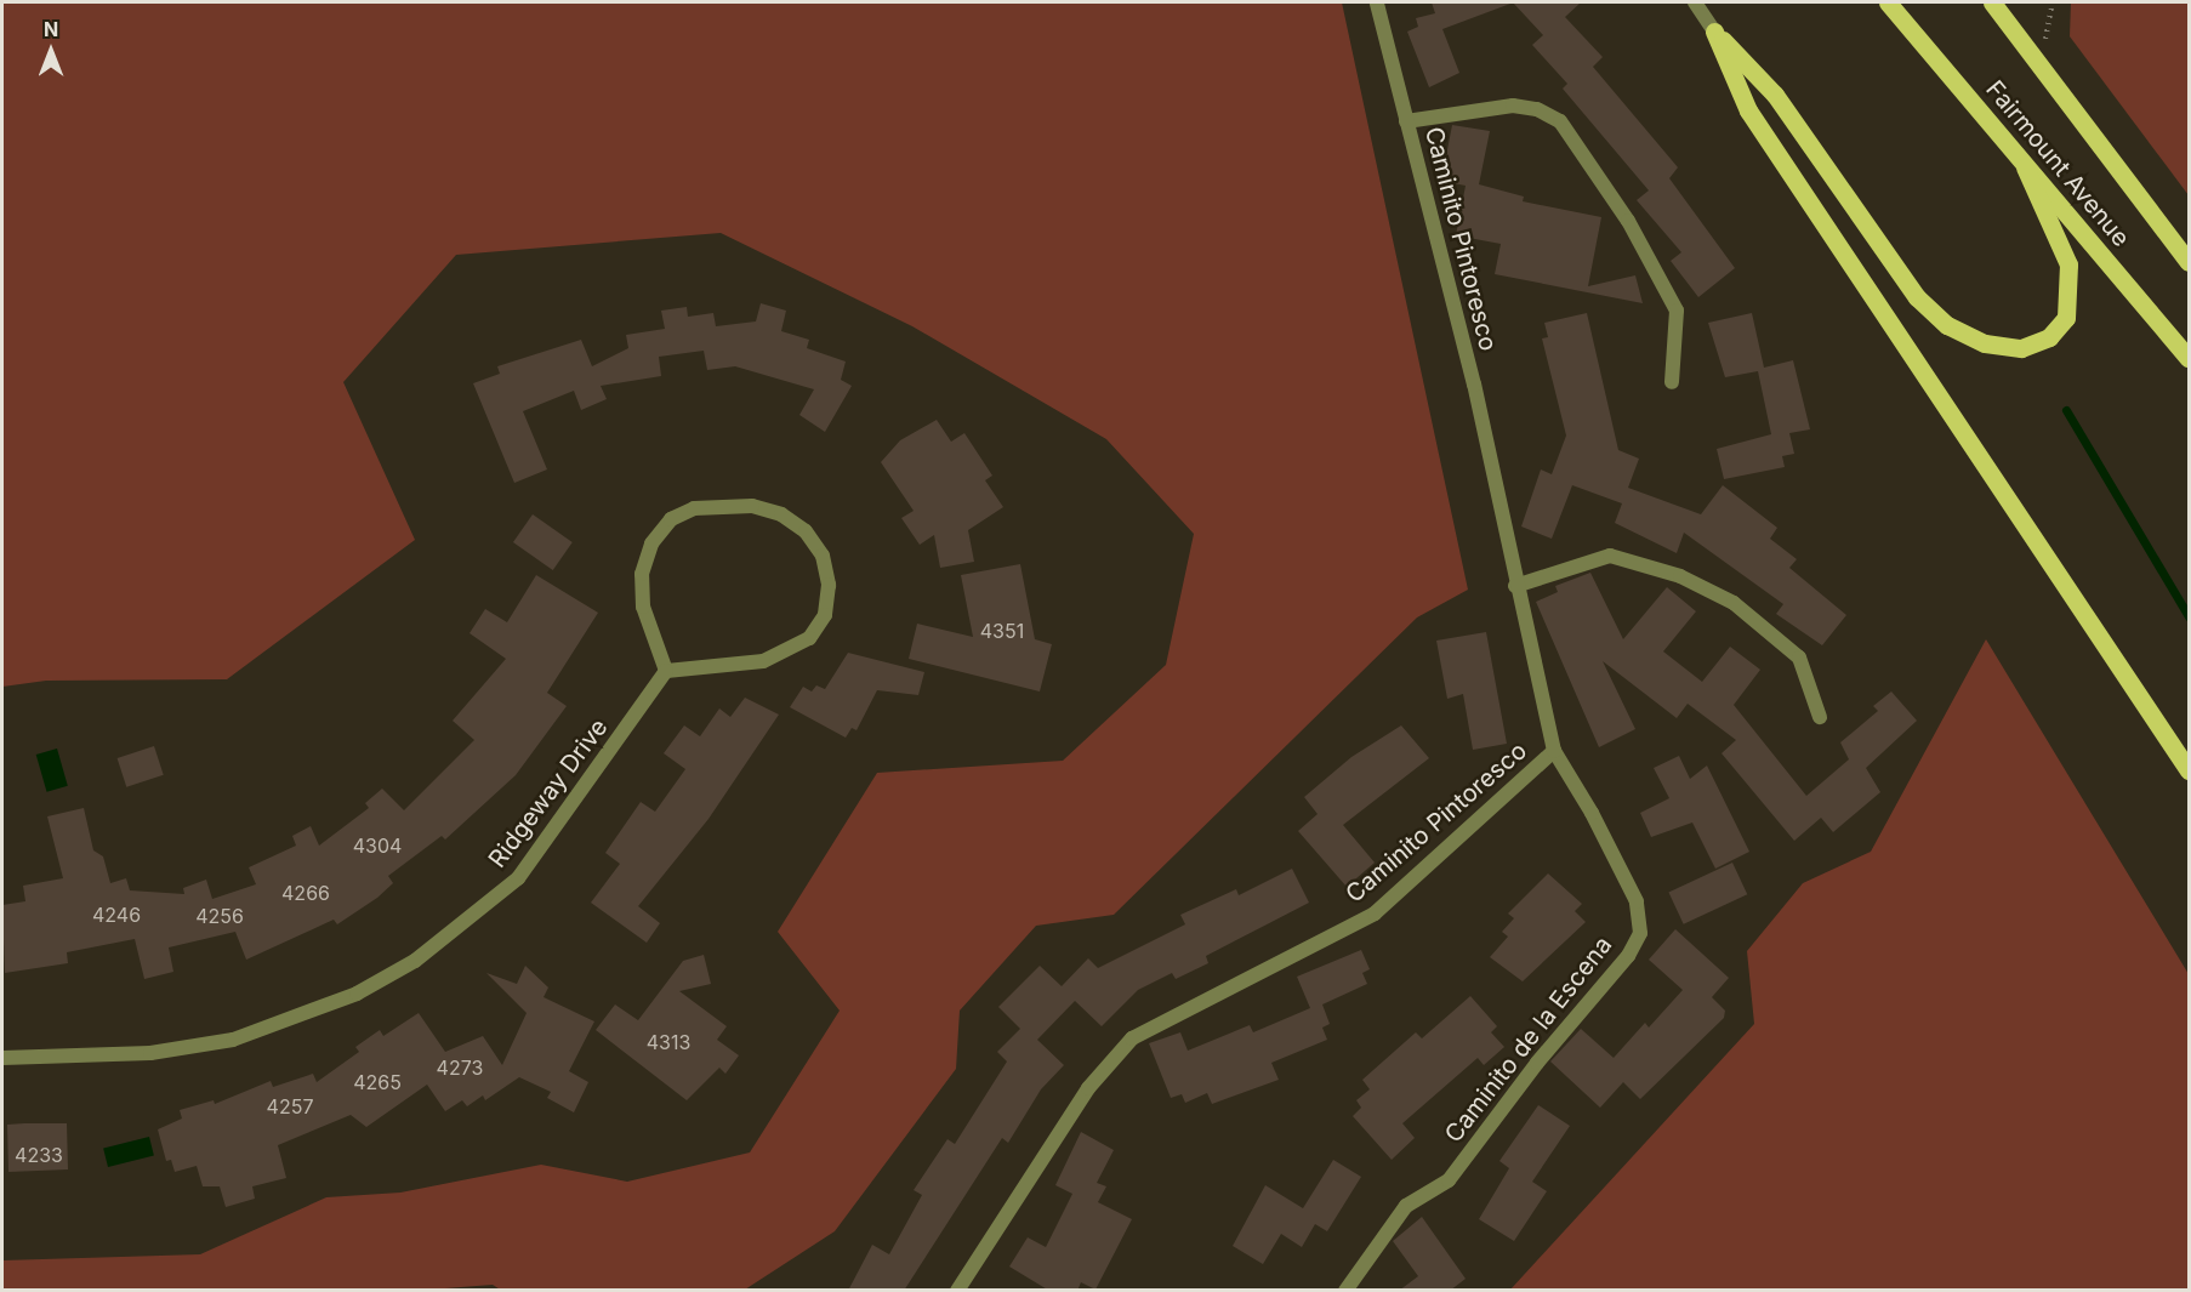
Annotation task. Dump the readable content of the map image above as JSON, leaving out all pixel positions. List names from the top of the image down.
{
  "streets": {
    "main road": ["Fairmount Avenue"],
    "street": ["Caminito Pintoresco", "Ridgeway Drive", "Caminito de la Escena"]
  },
  "crossings": [
    ["Caminito Pintoresco", "Caminito de la Escena"]
  ],
  "house_numbers": [
    "4351",
    "4304",
    "4266",
    "4246",
    "4256",
    "4313",
    "4273",
    "4265",
    "4257",
    "4233"
  ],
  "north": "top"
}
